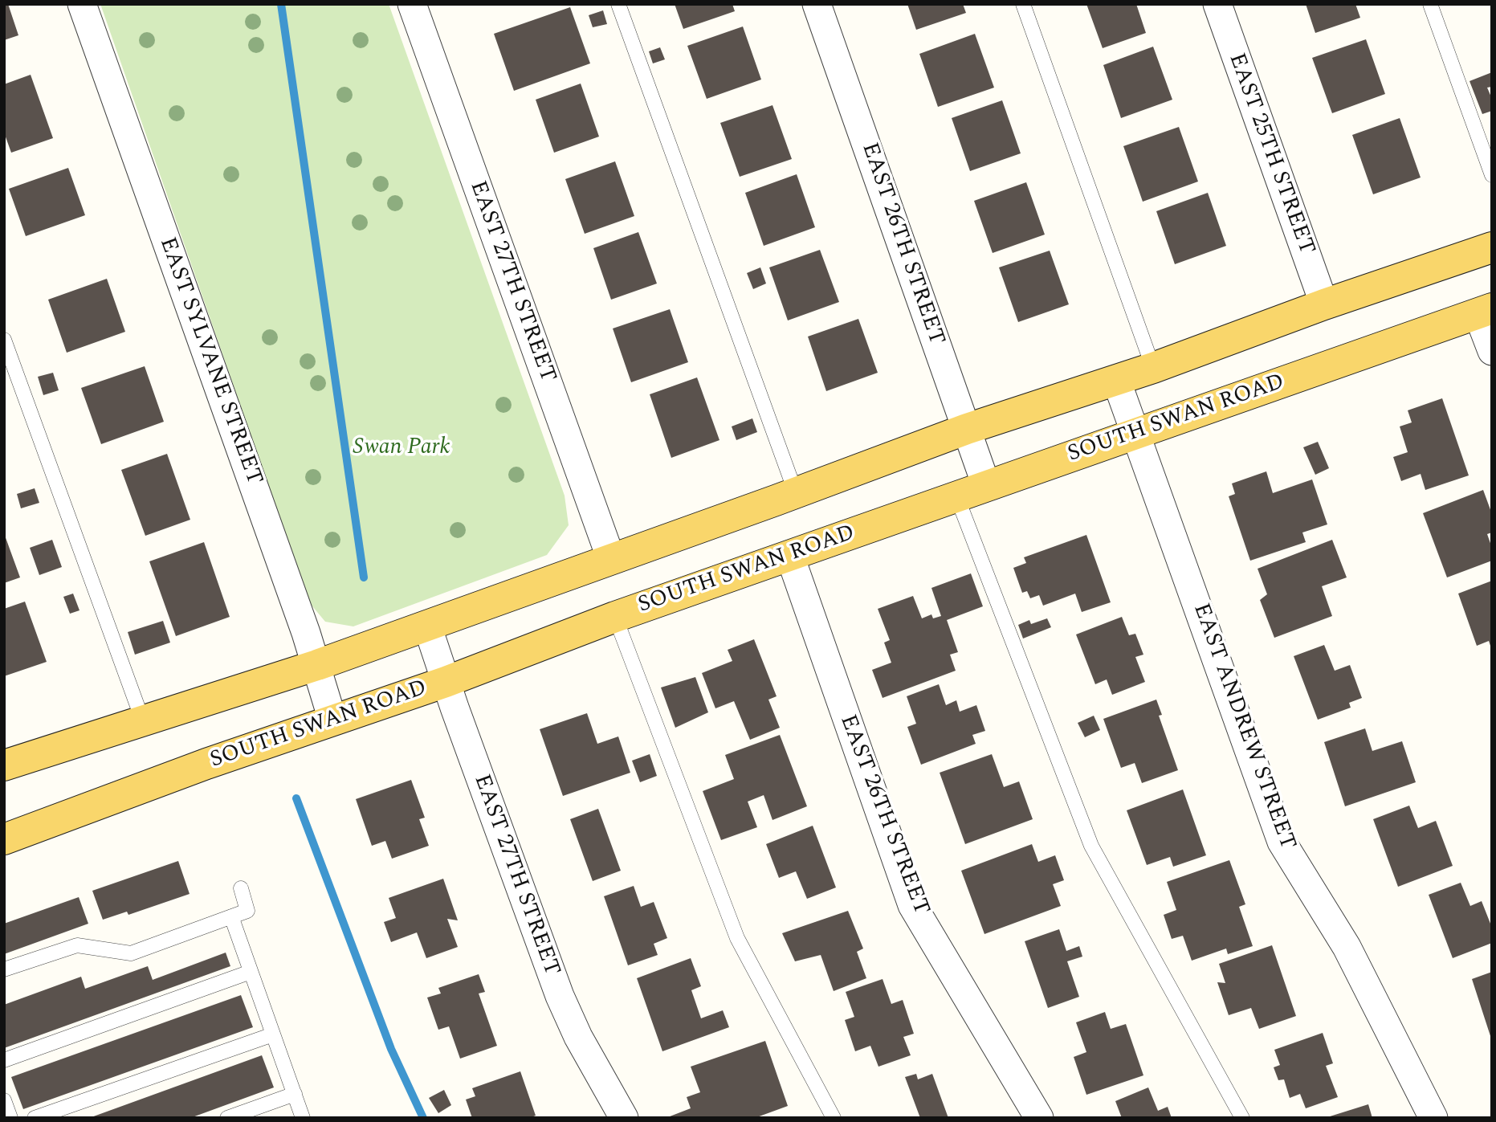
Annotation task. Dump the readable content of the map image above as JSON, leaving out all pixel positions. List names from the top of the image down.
{
  "streets": {
    "main road": ["SOUTH SWAN ROAD"],
    "street": [
      "EAST 25TH STREET",
      "EAST 26TH STREET",
      "EAST 27TH STREET",
      "EAST SYLVANE STREET",
      "EAST ANDREW STREET"
    ]
  },
  "crossings": [
    ["EAST 26TH STREET", "SOUTH SWAN ROAD"],
    ["EAST 27TH STREET", "SOUTH SWAN ROAD"],
    ["EAST SYLVANE STREET", "SOUTH SWAN ROAD"],
    ["SOUTH SWAN ROAD", "EAST ANDREW STREET"]
  ],
  "parks": ["Swan Park"]
}
